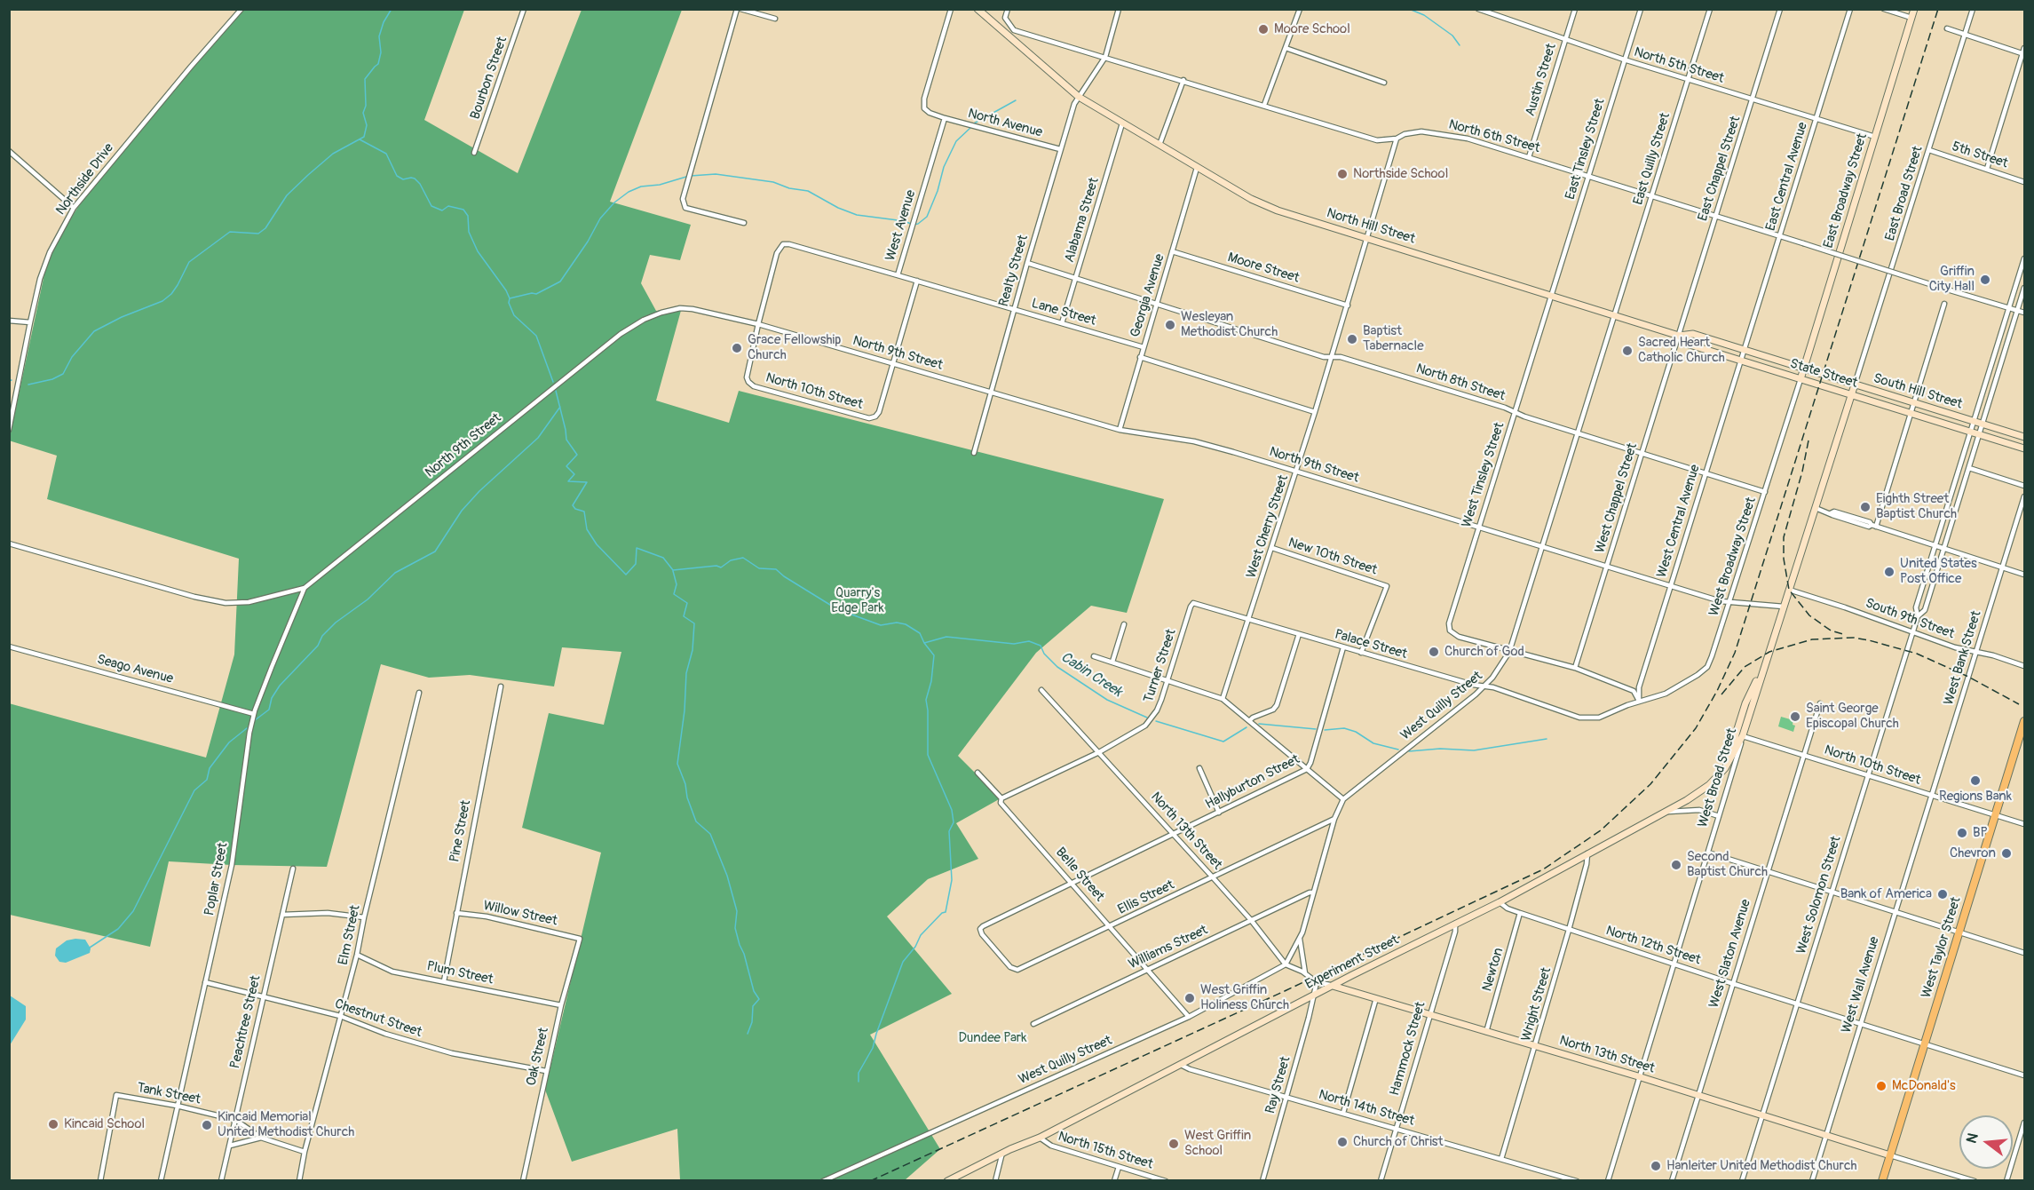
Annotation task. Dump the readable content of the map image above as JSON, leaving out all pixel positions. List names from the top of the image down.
{
  "streets": {
    "main road": [
      "East Broadway Street",
      "North Hill Street",
      "State Street",
      "South Hill Street",
      "West Broad Street",
      "North 13th Street",
      "West Taylor Street",
      "Experiment Street"
    ],
    "street": [
      "North 5th Street",
      "Bourbon Street",
      "Austin Street",
      "North Avenue",
      "North 6th Street",
      "East Tinsley Street",
      "5th Street",
      "East Quilly Street",
      "East Chappel Street",
      "East Central Avenue",
      "Northside Drive",
      "East Broad Street",
      "Alabama Street",
      "West Avenue",
      "Moore Street",
      "Realty Street",
      "Georgia Avenue",
      "Lane Street",
      "North 9th Street",
      "North 8th Street",
      "North 10th Street",
      "West Tinsley Street",
      "West Chappel Street",
      "West Central Avenue",
      "West Cherry Street",
      "New 10th Street",
      "West Broadway Street",
      "South 9th Street",
      "Palace Street",
      "West Bank Street",
      "Turner Street",
      "Seago Avenue",
      "West Quilly Street",
      "Hallyburton Street",
      "Pine Street",
      "Belle Street",
      "Poplar Street",
      "West Solomon Street",
      "Ellis Street",
      "Willow Street",
      "Elm Street",
      "North 12th Street",
      "Williams Street",
      "West Slaton Avenue",
      "Newton",
      "Plum Street",
      "West Wall Avenue",
      "Wright Street",
      "Chestnut Street",
      "Peachtree Street",
      "Hammock Street",
      "Oak Street",
      "Ray Street",
      "Tank Street",
      "North 14th Street",
      "North 15th Street"
    ]
  },
  "crossings": [
    ["North 5th Street", "Austin Street"],
    ["North 5th Street", "East Tinsley Street"],
    ["North 5th Street", "East Quilly Street"],
    ["North 5th Street", "East Chappel Street"],
    ["North 5th Street", "East Central Avenue"],
    ["North 5th Street", "East Broadway Street"],
    ["Austin Street", "North 6th Street"],
    ["North Avenue", "West Avenue"],
    ["North Avenue", "Realty Street"],
    ["North 6th Street", "East Tinsley Street"],
    ["North 6th Street", "East Quilly Street"],
    ["North 6th Street", "East Chappel Street"],
    ["North 6th Street", "East Central Avenue"],
    ["North 6th Street", "Realty Street"],
    ["North 6th Street", "West Cherry Street"],
    ["North 6th Street", "West Solomon Street"],
    ["East Tinsley Street", "North Hill Street"],
    ["East Tinsley Street", "West Tinsley Street"],
    ["5th Street", "East Broad Street"],
    ["East Quilly Street", "North Hill Street"],
    ["East Quilly Street", "West Quilly Street"],
    ["East Chappel Street", "North Hill Street"],
    ["East Chappel Street", "State Street"],
    ["East Chappel Street", "West Chappel Street"],
    ["East Central Avenue", "North Hill Street"],
    ["East Central Avenue", "West Central Avenue"],
    ["East Broadway Street", "North Hill Street"],
    ["East Broadway Street", "State Street"],
    ["East Broadway Street", "South Hill Street"],
    ["East Broadway Street", "West Broadway Street"],
    ["East Broad Street", "South Hill Street"],
    ["East Broad Street", "West Broad Street"],
    ["Alabama Street", "North Hill Street"],
    ["Alabama Street", "Lane Street"],
    ["Alabama Street", "North 8th Street"],
    ["West Avenue", "Lane Street"],
    ["North Hill Street", "Realty Street"],
    ["North Hill Street", "Georgia Avenue"],
    ["North Hill Street", "State Street"],
    ["North Hill Street", "South Hill Street"],
    ["North Hill Street", "West Tinsley Street"],
    ["North Hill Street", "West Chappel Street"],
    ["North Hill Street", "West Central Avenue"],
    ["North Hill Street", "West Cherry Street"],
    ["North Hill Street", "West Quilly Street"],
    ["Moore Street", "Georgia Avenue"],
    ["Moore Street", "West Cherry Street"],
    ["Realty Street", "Lane Street"],
    ["Realty Street", "North 9th Street"],
    ["Realty Street", "North 8th Street"],
    ["Georgia Avenue", "Lane Street"],
    ["Georgia Avenue", "North 9th Street"],
    ["Georgia Avenue", "North 8th Street"],
    ["North 9th Street", "North 10th Street"],
    ["North 9th Street", "West Tinsley Street"],
    ["North 9th Street", "West Chappel Street"],
    ["North 9th Street", "West Central Avenue"],
    ["North 9th Street", "West Cherry Street"],
    ["North 9th Street", "West Broadway Street"],
    ["North 9th Street", "West Quilly Street"],
    ["North 9th Street", "Poplar Street"],
    ["State Street", "West Chappel Street"],
    ["State Street", "West Central Avenue"],
    ["State Street", "West Broadway Street"],
    ["State Street", "West Broad Street"],
    ["State Street", "West Solomon Street"],
    ["North 8th Street", "West Tinsley Street"],
    ["North 8th Street", "West Chappel Street"],
    ["North 8th Street", "West Central Avenue"],
    ["North 8th Street", "West Cherry Street"],
    ["North 8th Street", "West Broadway Street"],
    ["North 8th Street", "West Quilly Street"],
    ["North 10th Street", "West Bank Street"],
    ["North 10th Street", "West Broad Street"],
    ["North 10th Street", "West Solomon Street"],
    ["North 10th Street", "West Taylor Street"],
    ["North 10th Street", "West Slaton Avenue"],
    ["North 10th Street", "Experiment Street"],
    ["North 10th Street", "West Wall Avenue"],
    ["South Hill Street", "West Broad Street"],
    ["South Hill Street", "West Solomon Street"],
    ["West Tinsley Street", "West Quilly Street"],
    ["West Central Avenue", "West Broadway Street"],
    ["West Central Avenue", "Palace Street"],
    ["West Cherry Street", "New 10th Street"],
    ["West Cherry Street", "Palace Street"],
    ["West Cherry Street", "Turner Street"],
    ["New 10th Street", "Palace Street"],
    ["West Broadway Street", "Palace Street"],
    ["South 9th Street", "West Bank Street"],
    ["South 9th Street", "West Broad Street"],
    ["South 9th Street", "West Solomon Street"],
    ["Palace Street", "Turner Street"],
    ["Palace Street", "West Quilly Street"],
    ["Palace Street", "Hallyburton Street"],
    ["West Bank Street", "West Wall Avenue"],
    ["Turner Street", "North 13th Street"],
    ["Turner Street", "Belle Street"],
    ["Seago Avenue", "Poplar Street"],
    ["West Quilly Street", "North 13th Street"],
    ["West Quilly Street", "Belle Street"],
    ["West Quilly Street", "Ellis Street"],
    ["West Quilly Street", "Williams Street"],
    ["West Broad Street", "North 13th Street"],
    ["West Broad Street", "North 12th Street"],
    ["West Broad Street", "Experiment Street"],
    ["Hallyburton Street", "North 13th Street"],
    ["Hallyburton Street", "Belle Street"],
    ["Hallyburton Street", "Ellis Street"],
    ["Pine Street", "Willow Street"],
    ["Pine Street", "Plum Street"],
    ["North 13th Street", "West Solomon Street"],
    ["North 13th Street", "Ellis Street"],
    ["North 13th Street", "Williams Street"],
    ["North 13th Street", "West Taylor Street"],
    ["North 13th Street", "West Slaton Avenue"],
    ["North 13th Street", "Experiment Street"],
    ["North 13th Street", "Newton"],
    ["North 13th Street", "West Wall Avenue"],
    ["North 13th Street", "Wright Street"],
    ["North 13th Street", "Hammock Street"],
    ["Belle Street", "Ellis Street"],
    ["Belle Street", "Williams Street"],
    ["Poplar Street", "Chestnut Street"],
    ["Poplar Street", "Tank Street"],
    ["West Solomon Street", "North 12th Street"],
    ["Willow Street", "Oak Street"],
    ["Elm Street", "Plum Street"],
    ["Elm Street", "Chestnut Street"],
    ["Elm Street", "Tank Street"],
    ["North 12th Street", "West Taylor Street"],
    ["North 12th Street", "West Slaton Avenue"],
    ["North 12th Street", "Experiment Street"],
    ["North 12th Street", "Newton"],
    ["North 12th Street", "West Wall Avenue"],
    ["North 12th Street", "Wright Street"],
    ["Experiment Street", "Wright Street"],
    ["Experiment Street", "Hammock Street"],
    ["Experiment Street", "Ray Street"],
    ["Experiment Street", "North 14th Street"],
    ["Experiment Street", "North 15th Street"],
    ["Plum Street", "Oak Street"],
    ["Wright Street", "North 14th Street"],
    ["Chestnut Street", "Peachtree Street"],
    ["Chestnut Street", "Oak Street"],
    ["Peachtree Street", "Tank Street"],
    ["Hammock Street", "North 14th Street"],
    ["Ray Street", "North 14th Street"]
  ],
  "water": ["Cabin Creek"],
  "parks": ["Quarry's Edge Park", "Dundee Park"],
  "places": [
    "Moore School",
    "Northside School",
    "Griffin City Hall",
    "Wesleyan Methodist Church",
    "Baptist Tabernacle",
    "Grace Fellowship Church",
    "Sacred Heart Catholic Church",
    "Eighth Street Baptist Church",
    "United States Post Office",
    "Church of God",
    "Saint George Episcopal Church",
    "Regions Bank",
    "BP",
    "Chevron",
    "Second Baptist Church",
    "Bank of America",
    "West Griffin Holiness Church",
    "McDonald's",
    "Kincaid School",
    "Kincaid Memorial United Methodist Church",
    "Church of Christ",
    "West Griffin School",
    "Hanleiter United Methodist Church"
  ],
  "north": "left"
}
